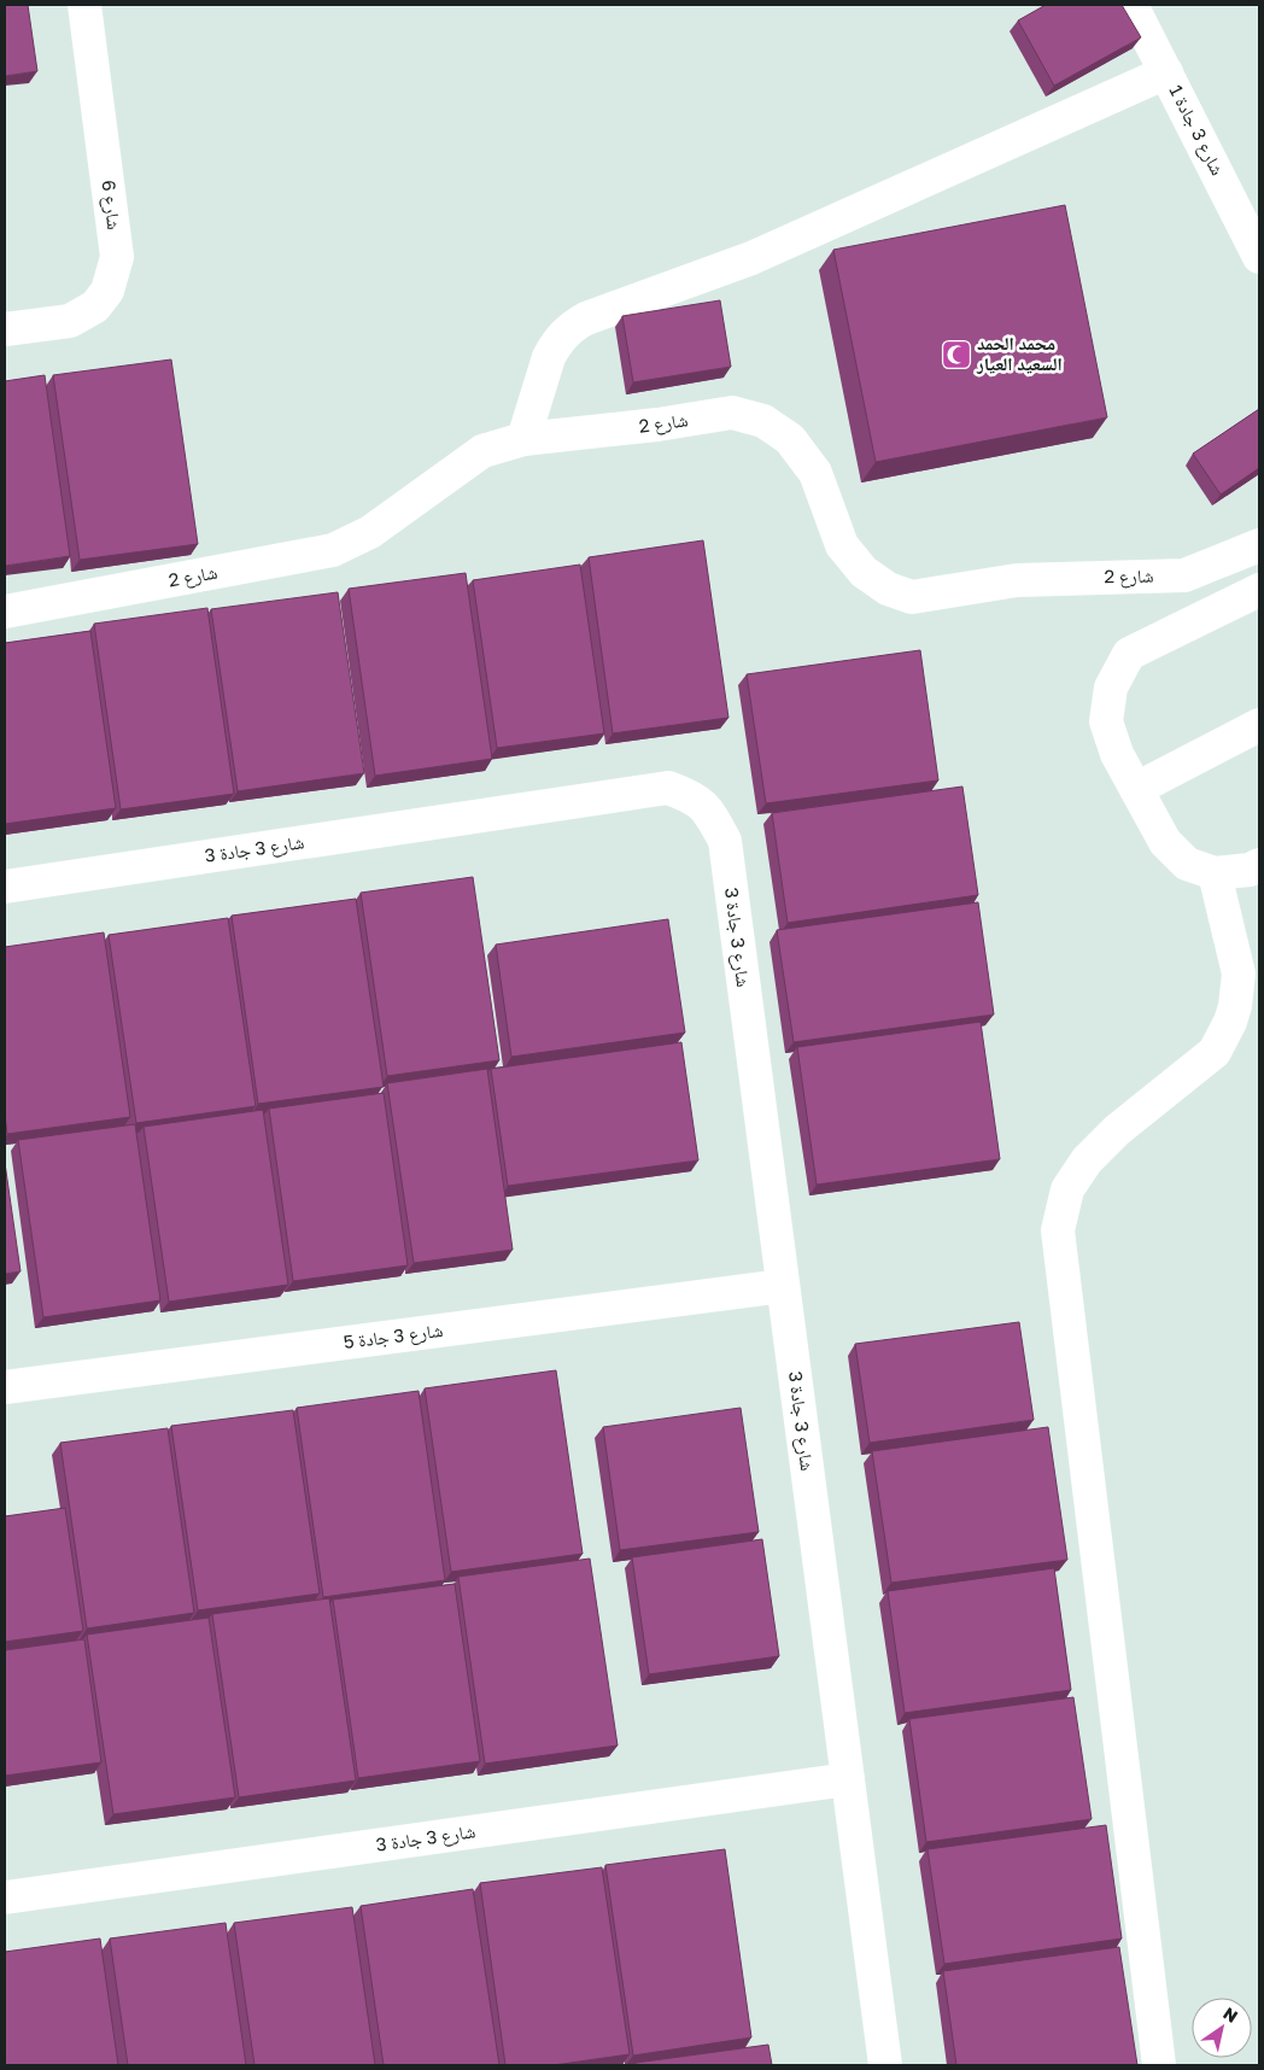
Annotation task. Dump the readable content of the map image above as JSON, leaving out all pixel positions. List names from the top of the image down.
{
  "streets": {
    "street": [
      "شارع 3 جادة 1",
      "شارع 6",
      "شارع 2",
      "شارع 3 جادة 3",
      "شارع 3 جادة 5"
    ]
  },
  "crossings": [
    ["شارع 3 جادة 3", "شارع 3 جادة 5"]
  ],
  "places": {
    "mosque": ["محمد الحمد السعيد العيار"]
  },
  "north": "top right"
}
